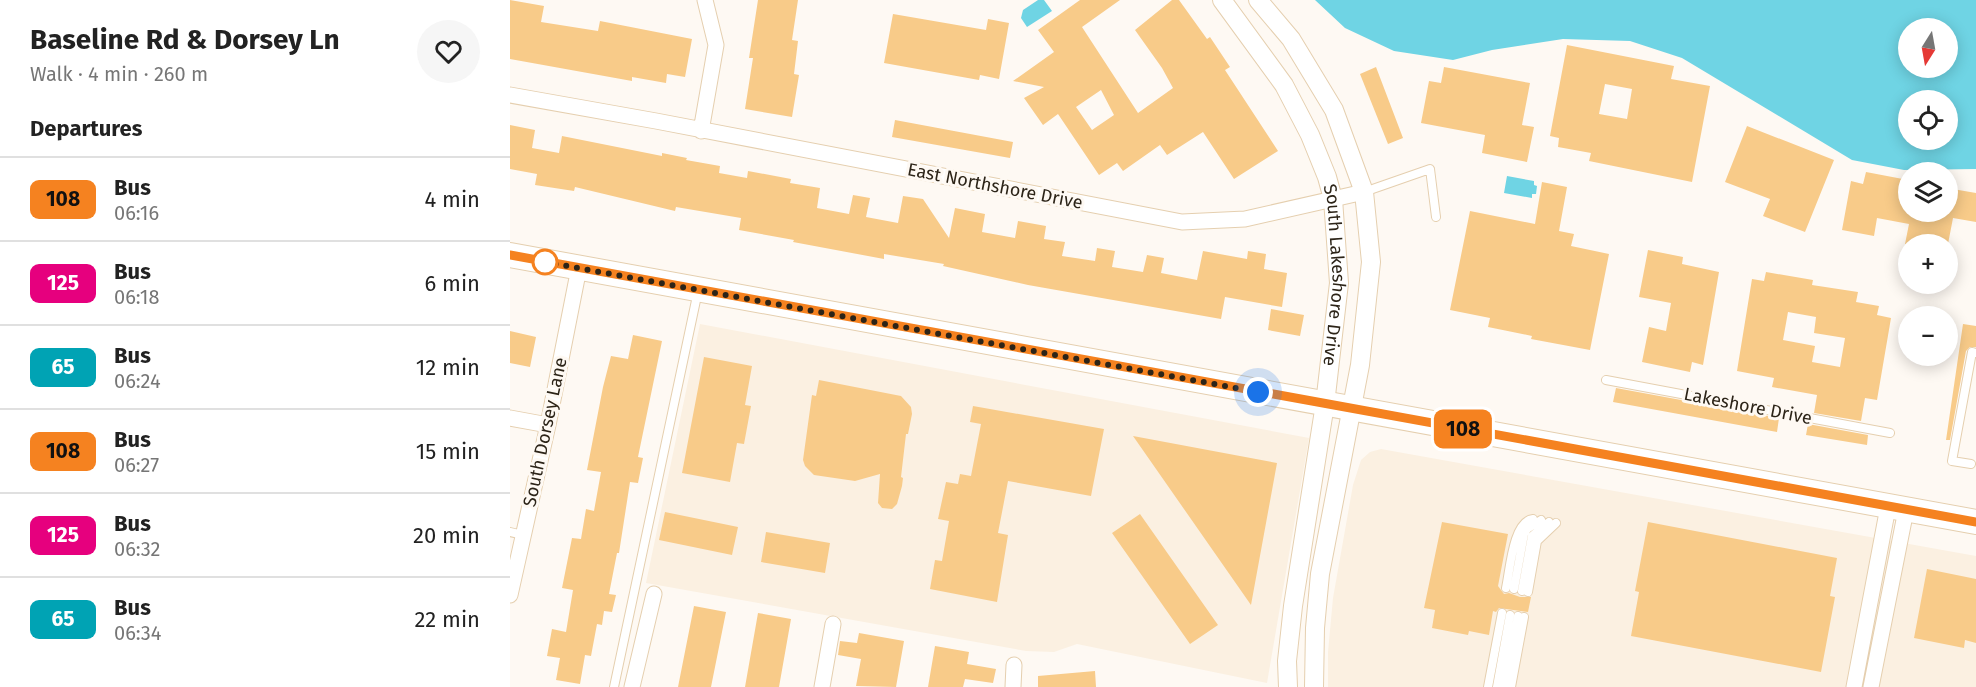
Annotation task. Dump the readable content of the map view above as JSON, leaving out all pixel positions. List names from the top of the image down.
{
  "streets": {
    "street": ["East Northshore Drive", "South Lakeshore Drive", "South Dorsey Lane"],
    "lane": ["Lakeshore Drive"]
  },
  "crossings": [
    ["East Northshore Drive", "South Lakeshore Drive"]
  ],
  "lines": ["bus line 108"],
  "north": "bottom",
  "page": {
    "heading": [
      ["Baseline Rd & Dorsey Ln", "Walk · 4 min · 260 m"],
      "Departures"
    ],
    "on_map": "108",
    "map_buttons": ["+", "−"],
    "list": [
      {
        "mark": "108",
        "name": "Bus",
        "note": "06:16",
        "value": "4 min"
      },
      {
        "mark": "125",
        "name": "Bus",
        "note": "06:18",
        "value": "6 min"
      },
      {
        "mark": "65",
        "name": "Bus",
        "note": "06:24",
        "value": "12 min"
      },
      {
        "mark": "108",
        "name": "Bus",
        "note": "06:27",
        "value": "15 min"
      },
      {
        "mark": "125",
        "name": "Bus",
        "note": "06:32",
        "value": "20 min"
      },
      {
        "mark": "65",
        "name": "Bus",
        "note": "06:34",
        "value": "22 min"
      }
    ]
  }
}
